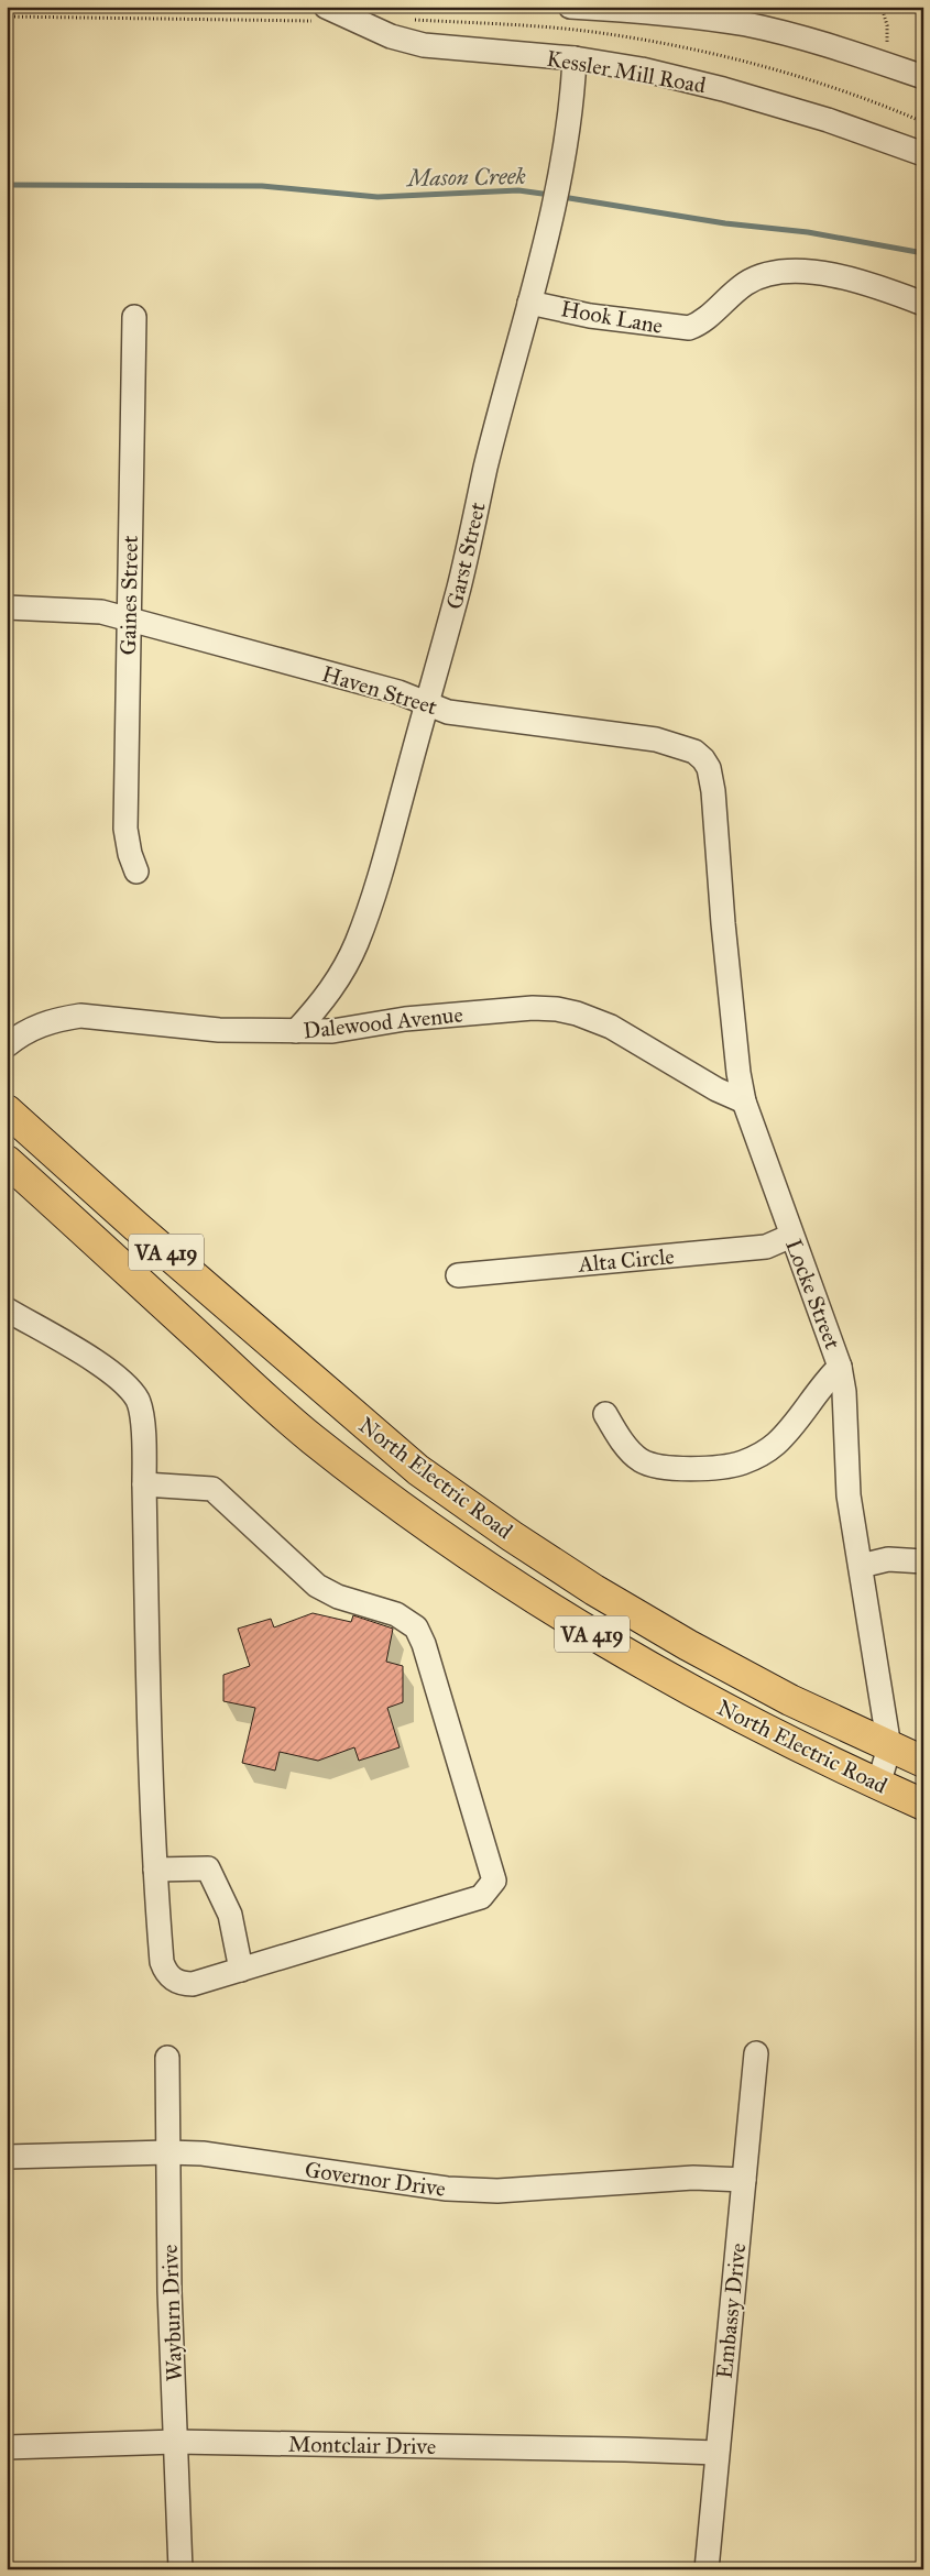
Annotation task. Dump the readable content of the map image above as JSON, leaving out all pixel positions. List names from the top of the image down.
{
  "streets": {
    "main road": ["VA 419", "North Electric Road"],
    "street": [
      "Kessler Mill Road",
      "Hook Lane",
      "Garst Street",
      "Gaines Street",
      "Haven Street",
      "Dalewood Avenue",
      "Alta Circle",
      "Locke Street",
      "Governor Drive",
      "Embassy Drive",
      "Wayburn Drive",
      "Montclair Drive"
    ]
  },
  "crossings": [
    ["Kessler Mill Road", "Garst Street"],
    ["Hook Lane", "Garst Street"],
    ["Garst Street", "Haven Street"],
    ["Garst Street", "Dalewood Avenue"],
    ["Gaines Street", "Haven Street"],
    ["Haven Street", "Locke Street"],
    ["Dalewood Avenue", "Locke Street"],
    ["Alta Circle", "Locke Street"],
    ["Locke Street", "North Electric Road"],
    ["Governor Drive", "Embassy Drive"],
    ["Governor Drive", "Wayburn Drive"],
    ["Embassy Drive", "Montclair Drive"],
    ["Wayburn Drive", "Montclair Drive"]
  ],
  "water": ["Mason Creek"]
}
